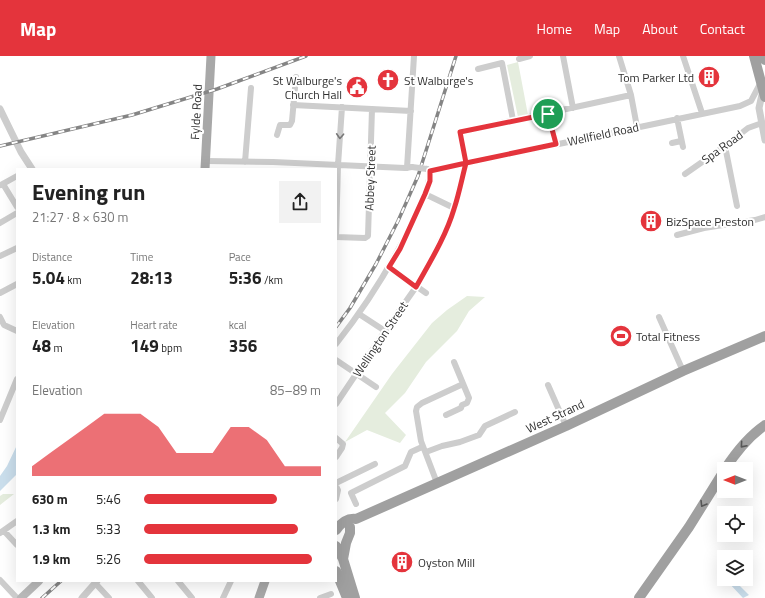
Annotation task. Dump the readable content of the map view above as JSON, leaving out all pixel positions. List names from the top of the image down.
{
  "streets": {
    "highway": ["West Strand"],
    "main road": ["Fylde Road"],
    "street": [
      "Wellfield Road",
      "Spa Road",
      "Abbey Street",
      "Wellington Street"
    ]
  },
  "crossings": [
    ["Fylde Road", "Wellfield Road"],
    ["Wellfield Road", "Abbey Street"],
    ["Wellfield Road", "Wellington Street"]
  ],
  "places": {
    "building": ["Tom Parker Ltd", "BizSpace Preston", "Oyston Mill"],
    "church": ["St Walburge's"],
    "public building": ["St Walburge's Church Hall"],
    "sports": ["Total Fitness"]
  },
  "north": "left",
  "page": {
    "header": "Map",
    "nav": [
      "Home",
      "Map",
      "About",
      "Contact"
    ],
    "heading": ["Evening run", "21:27 · 8 × 630 m"],
    "stats": [
      ["Distance", "5.04 km"],
      ["Time", "28:13"],
      ["Pace", "5:36 /km"],
      ["Elevation", "48 m"],
      ["Heart rate", "149 bpm"],
      ["kcal", "356"]
    ],
    "chart": ["Elevation", "85–89 m"],
    "list": [
      {
        "name": "630 m",
        "note": "5:46"
      },
      {
        "name": "1.3 km",
        "note": "5:33"
      },
      {
        "name": "1.9 km",
        "note": "5:26"
      }
    ]
  }
}
